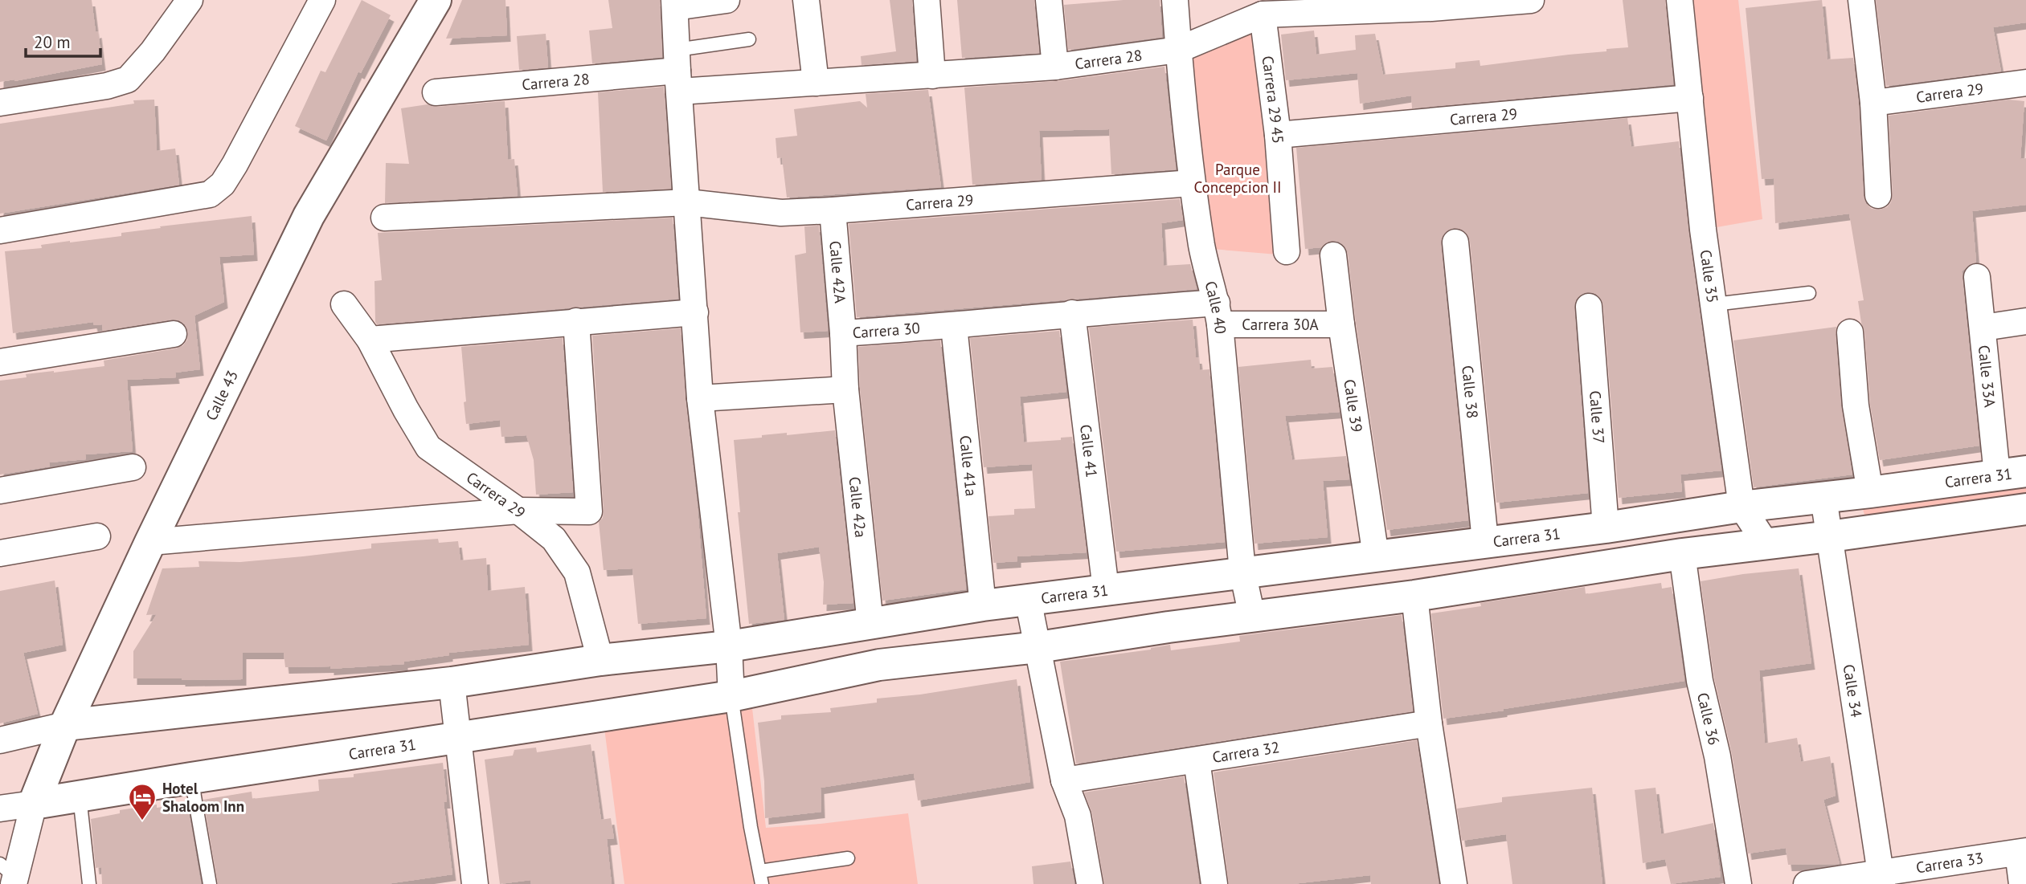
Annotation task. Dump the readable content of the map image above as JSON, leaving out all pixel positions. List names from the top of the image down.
{
  "streets": {
    "street": [
      "Carrera 28",
      "Carrera 29",
      "Carrera 29 45",
      "Calle 42A",
      "Calle 35",
      "Calle 40",
      "Carrera 30A",
      "Carrera 30",
      "Calle 33A",
      "Calle 38",
      "Calle 43",
      "Calle 39",
      "Calle 37",
      "Calle 41",
      "Calle 41a",
      "Carrera 31",
      "Calle 42a",
      "Calle 34",
      "Calle 36",
      "Carrera 32",
      "Carrera 33"
    ]
  },
  "crossings": [
    ["Carrera 28", "Carrera 29 45"],
    ["Carrera 28", "Calle 40"],
    ["Carrera 29", "Carrera 29 45"],
    ["Carrera 29", "Calle 42A"],
    ["Carrera 29", "Calle 35"],
    ["Carrera 29", "Calle 40"],
    ["Carrera 29", "Carrera 31"],
    ["Calle 42A", "Carrera 30"],
    ["Calle 35", "Carrera 31"],
    ["Calle 40", "Carrera 30A"],
    ["Calle 40", "Carrera 30"],
    ["Calle 40", "Carrera 31"],
    ["Carrera 30A", "Carrera 30"],
    ["Carrera 30A", "Calle 39"],
    ["Carrera 30", "Calle 41"],
    ["Carrera 30", "Calle 41a"],
    ["Carrera 30", "Calle 42a"],
    ["Calle 33A", "Carrera 31"],
    ["Calle 38", "Carrera 31"],
    ["Calle 43", "Carrera 31"],
    ["Calle 39", "Carrera 31"],
    ["Calle 37", "Carrera 31"],
    ["Calle 41", "Carrera 31"],
    ["Calle 41a", "Carrera 31"],
    ["Carrera 31", "Calle 42a"],
    ["Carrera 31", "Calle 34"],
    ["Carrera 31", "Calle 36"],
    ["Carrera 31", "Carrera 32"],
    ["Calle 34", "Carrera 33"]
  ],
  "parks": ["Parque Concepcion II"],
  "places": {
    "hotel": ["Hotel Shaloom Inn"]
  },
  "scale_bar": "20 m"
}
